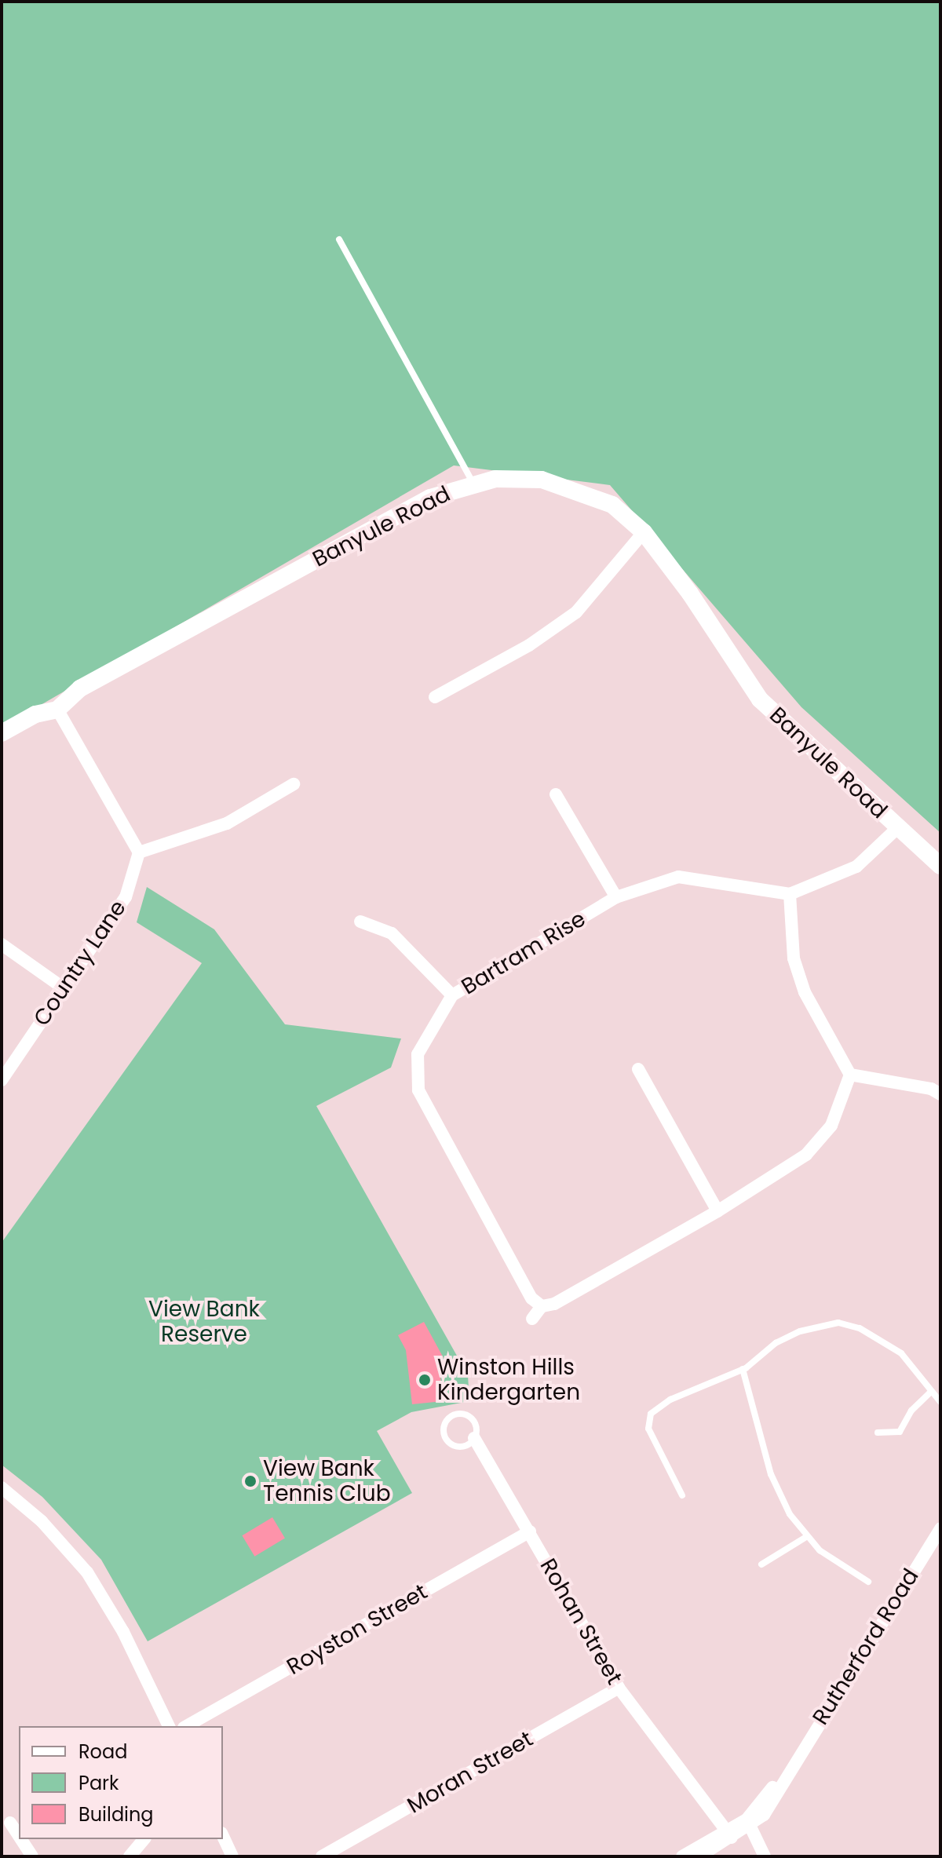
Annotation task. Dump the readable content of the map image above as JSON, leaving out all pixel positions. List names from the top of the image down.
{
  "streets": {
    "street": [
      "Banyule Road",
      "Bartram Rise",
      "Country Lane",
      "Rohan Street",
      "Royston Street",
      "Rutherford Road",
      "Moran Street"
    ]
  },
  "crossings": [
    ["Rohan Street", "Royston Street"],
    ["Rohan Street", "Rutherford Road"],
    ["Rohan Street", "Moran Street"]
  ],
  "parks": ["View Bank Reserve"],
  "places": ["Winston Hills Kindergarten", "View Bank Tennis Club"],
  "legend": ["Road", "Park", "Building"]
}
